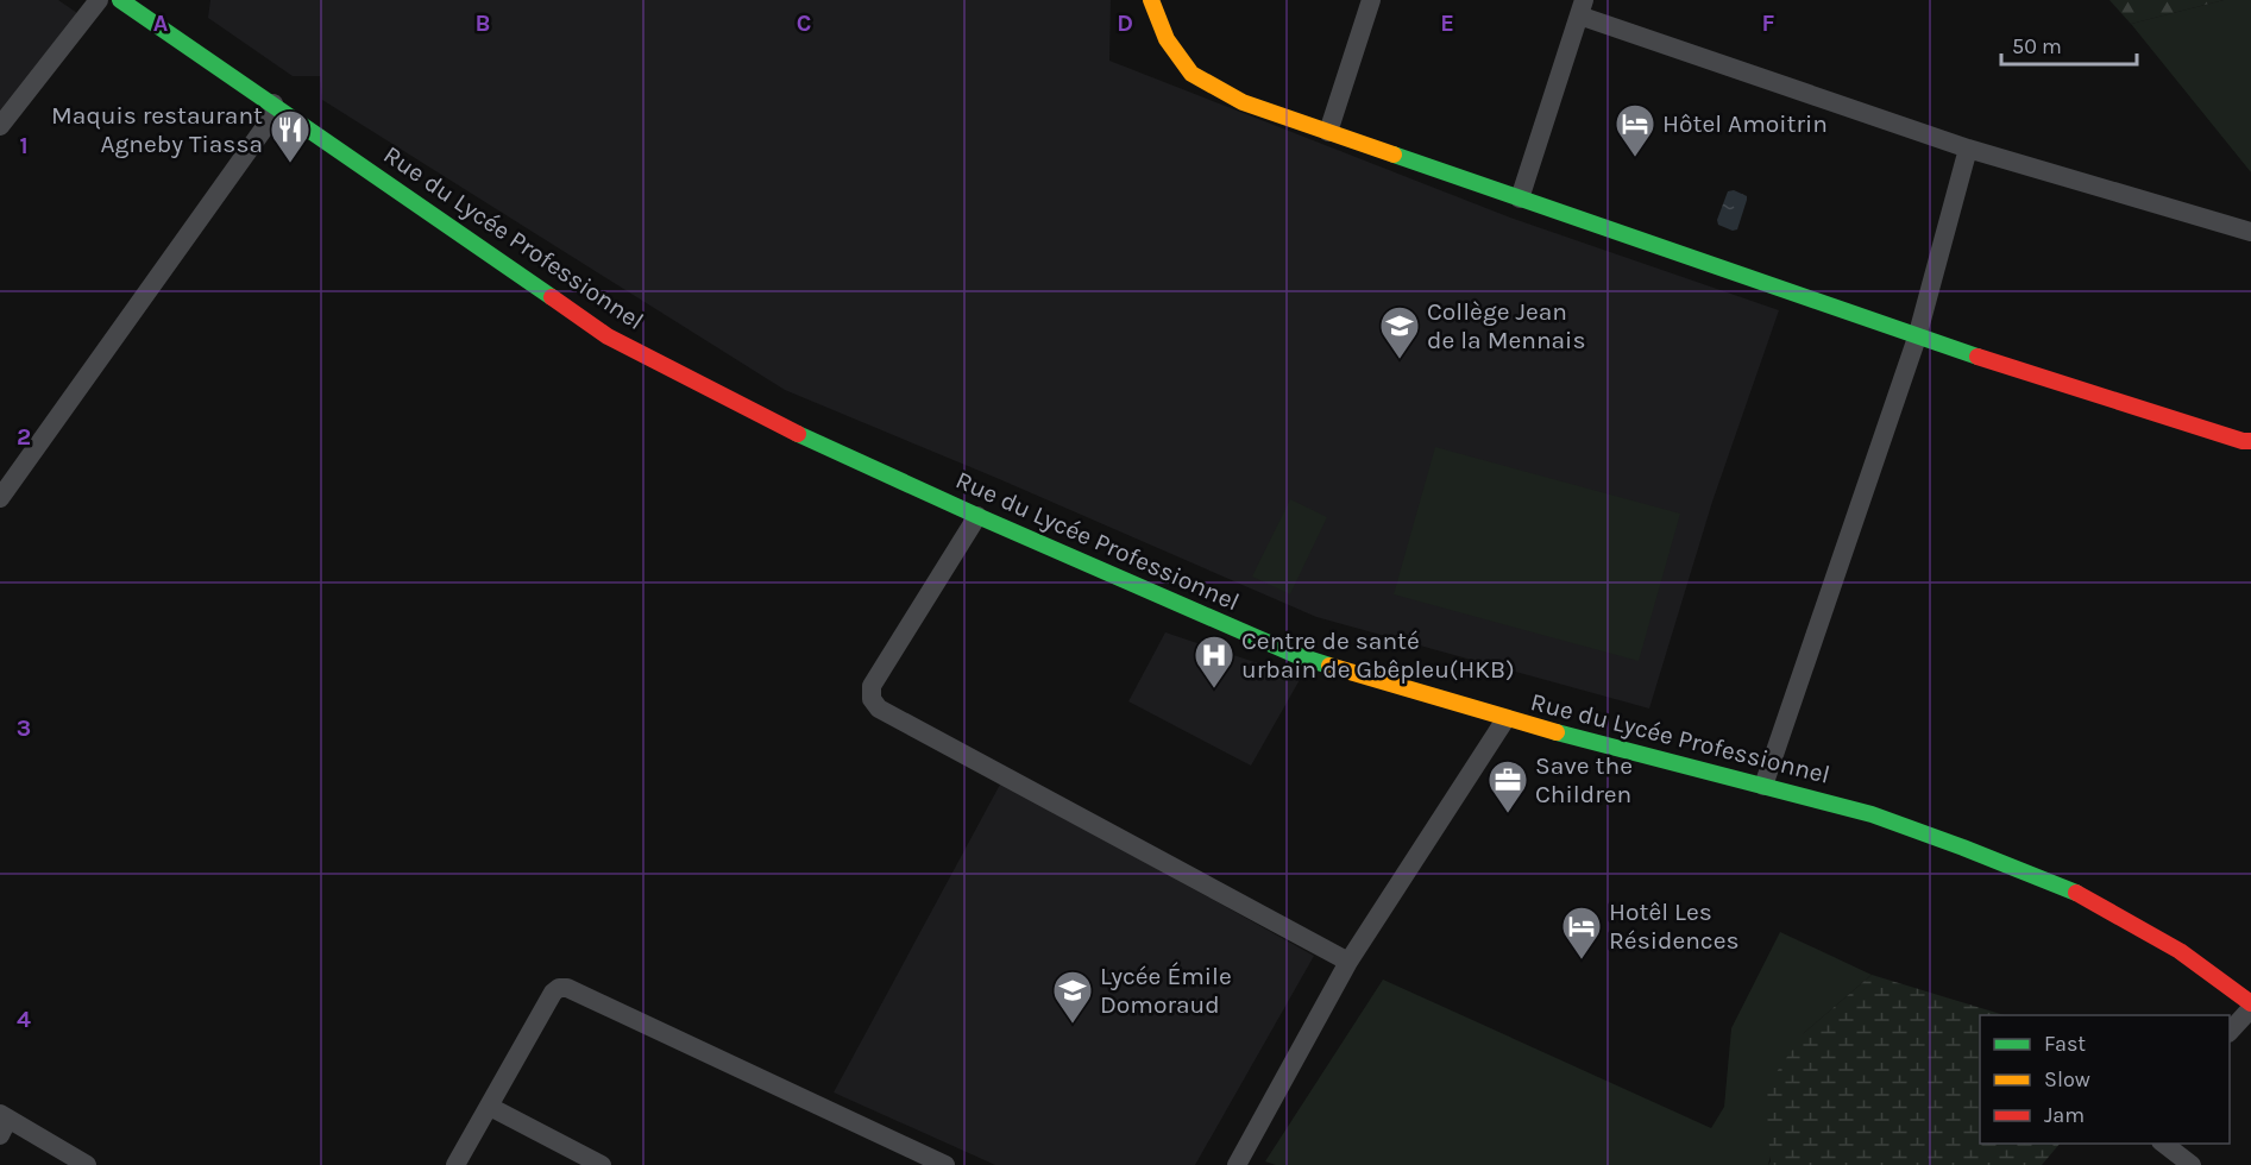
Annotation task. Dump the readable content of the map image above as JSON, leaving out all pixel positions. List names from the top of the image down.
{
  "streets": {
    "main road": ["Rue du Lycée Professionnel"]
  },
  "places": {
    "hotel": ["Hôtel Amoitrin", "Hotêl Les Résidences"],
    "restaurant": ["Maquis restaurant Agneby Tiassa"],
    "school or university": ["Collège Jean de la Mennais", "Lycée Émile Domoraud"],
    "hospital": ["Centre de santé urbain de Gbêpleu(HKB)"],
    "office": ["Save the Children"]
  },
  "legend": ["Fast", "Slow", "Jam"],
  "scale_bar": "50 m",
  "grid": {
    "columns": [
      "A",
      "B",
      "C",
      "D",
      "E",
      "F"
    ],
    "rows": [
      "1",
      "2",
      "3",
      "4"
    ]
  }
}
